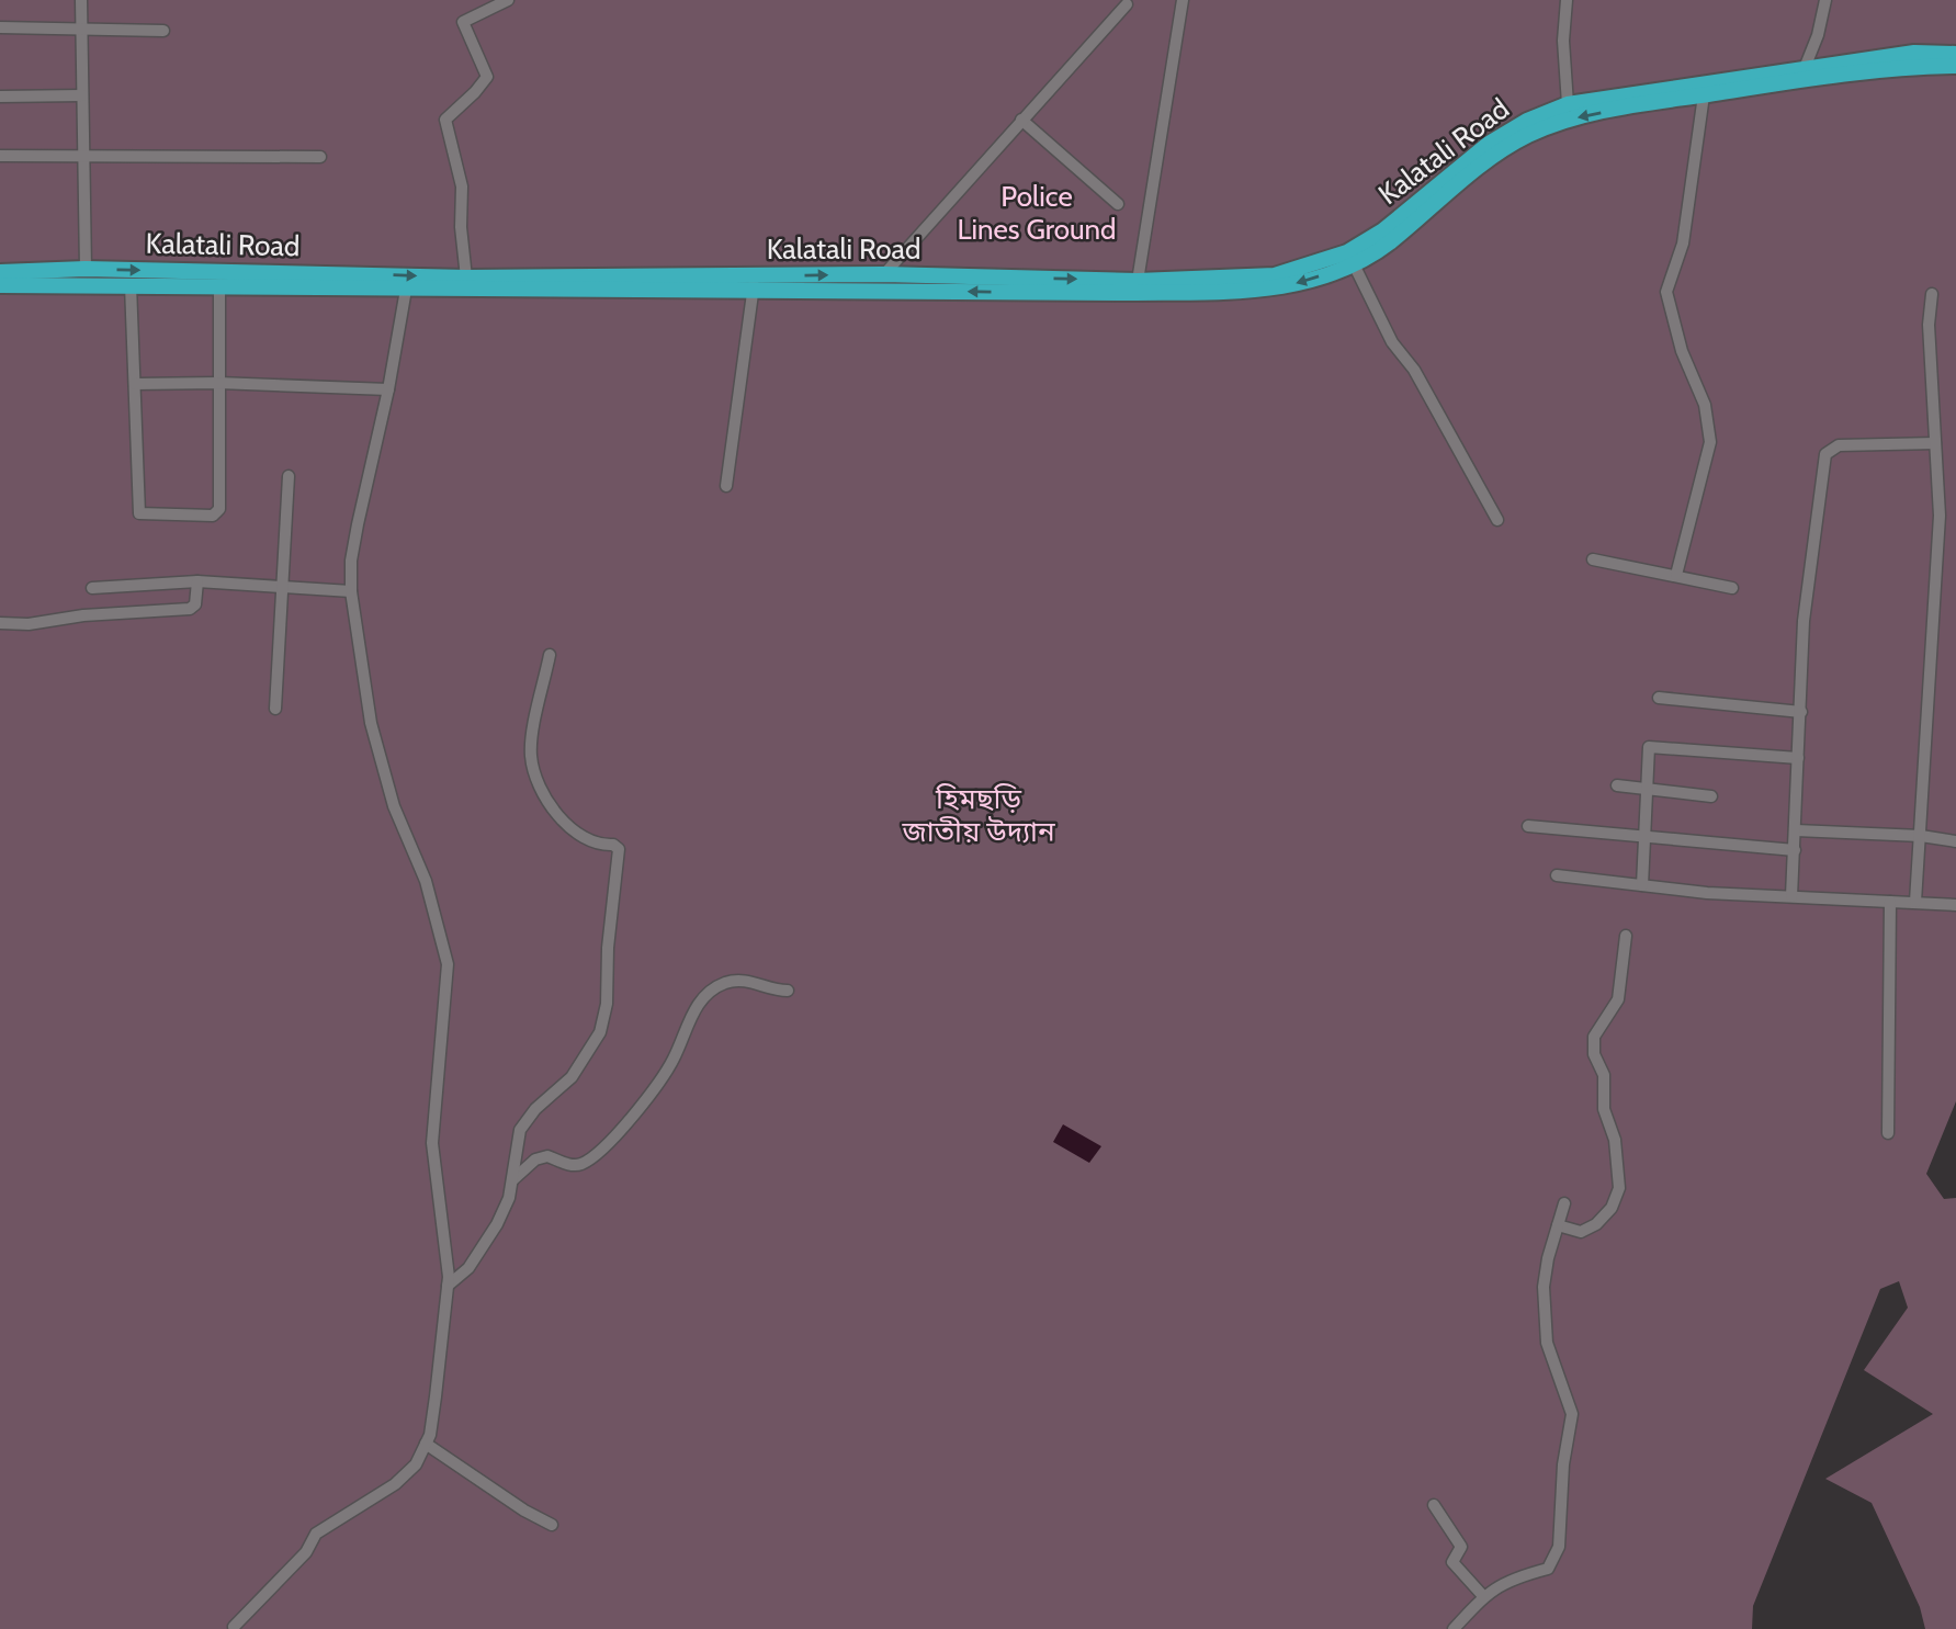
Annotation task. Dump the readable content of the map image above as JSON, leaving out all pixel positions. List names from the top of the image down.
{
  "streets": {
    "highway": ["Kalatali Road"]
  },
  "parks": ["Police Lines Ground", "হিমছড়ি জাতীয় উদ্যান"]
}
